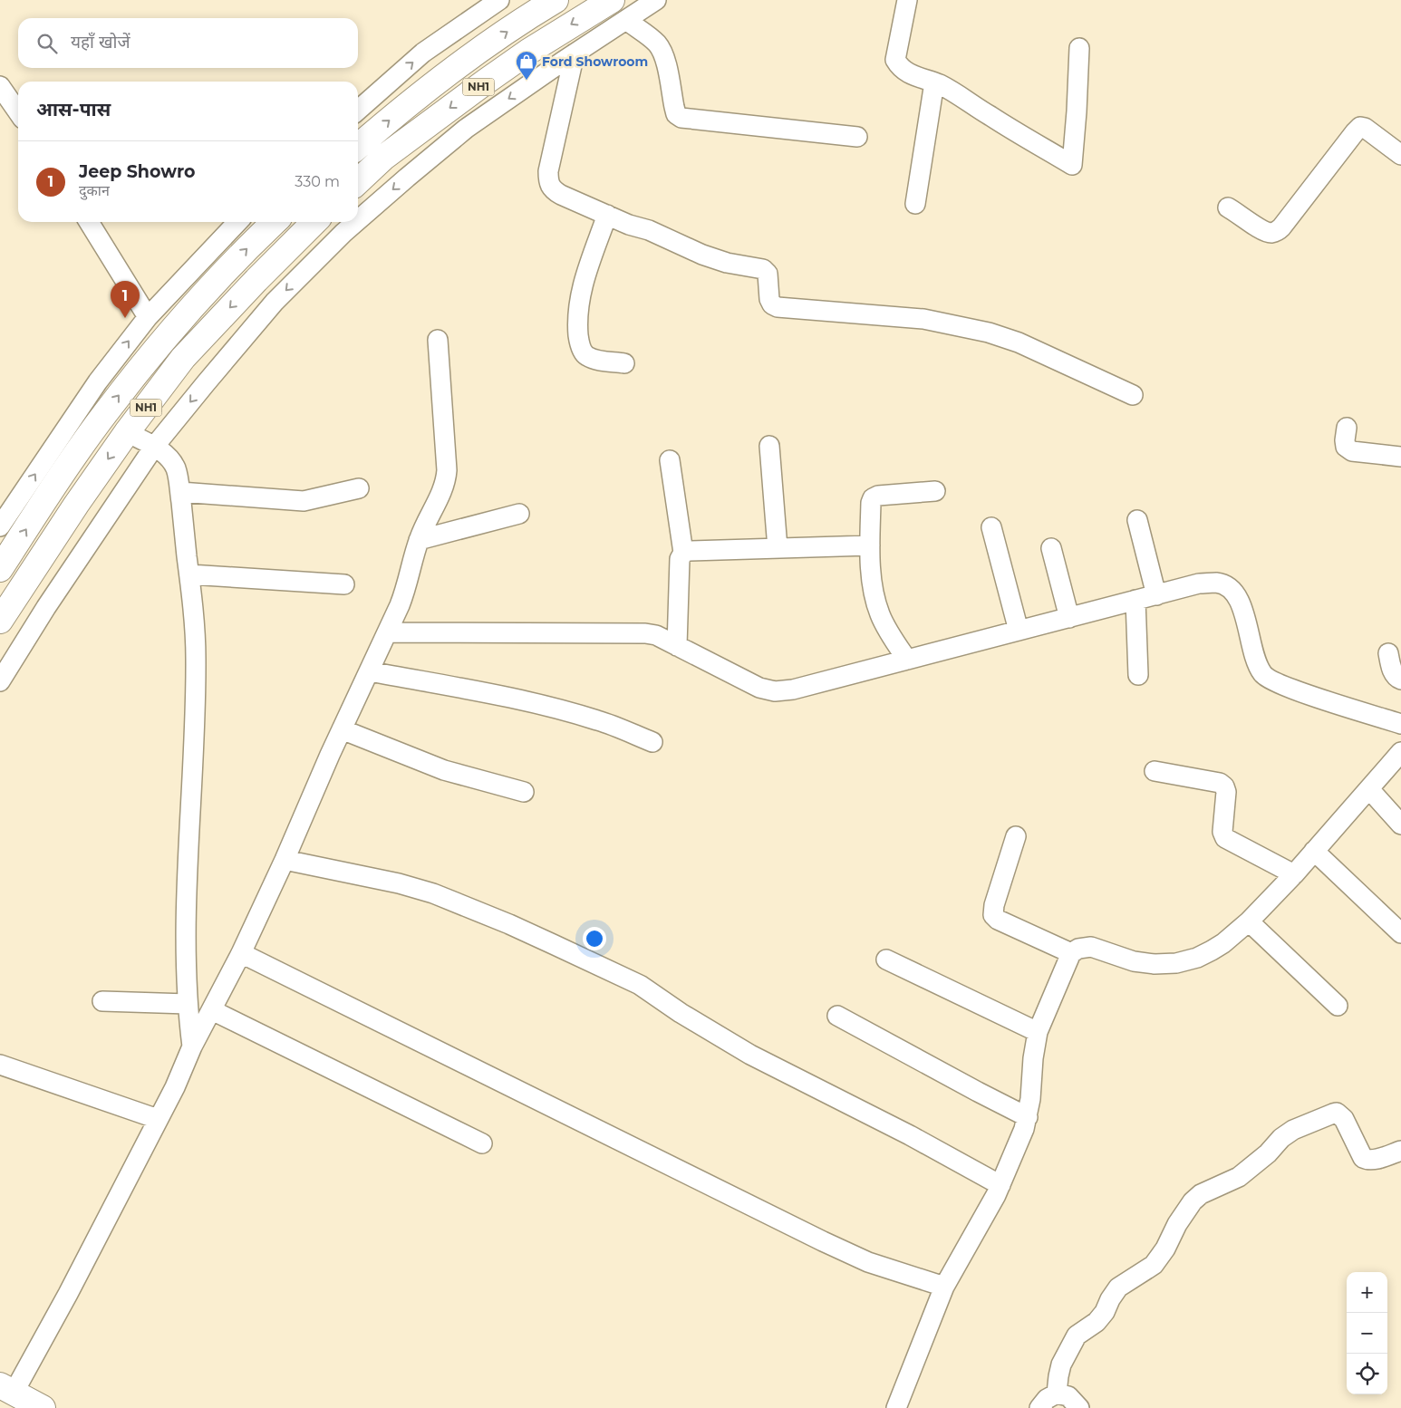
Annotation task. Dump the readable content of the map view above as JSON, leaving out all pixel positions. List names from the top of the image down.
{
  "streets": {
    "main road": ["NH1"]
  },
  "places": {
    "shop": ["Ford Showroom"]
  },
  "page": {
    "search": "यहाँ खोजें",
    "heading": "आस-पास",
    "list": [
      {
        "mark": "1",
        "name": "Jeep Showro",
        "note": "दुकान",
        "value": "330 m"
      }
    ],
    "pins": "1",
    "map_buttons": ["+", "−"]
  }
}
